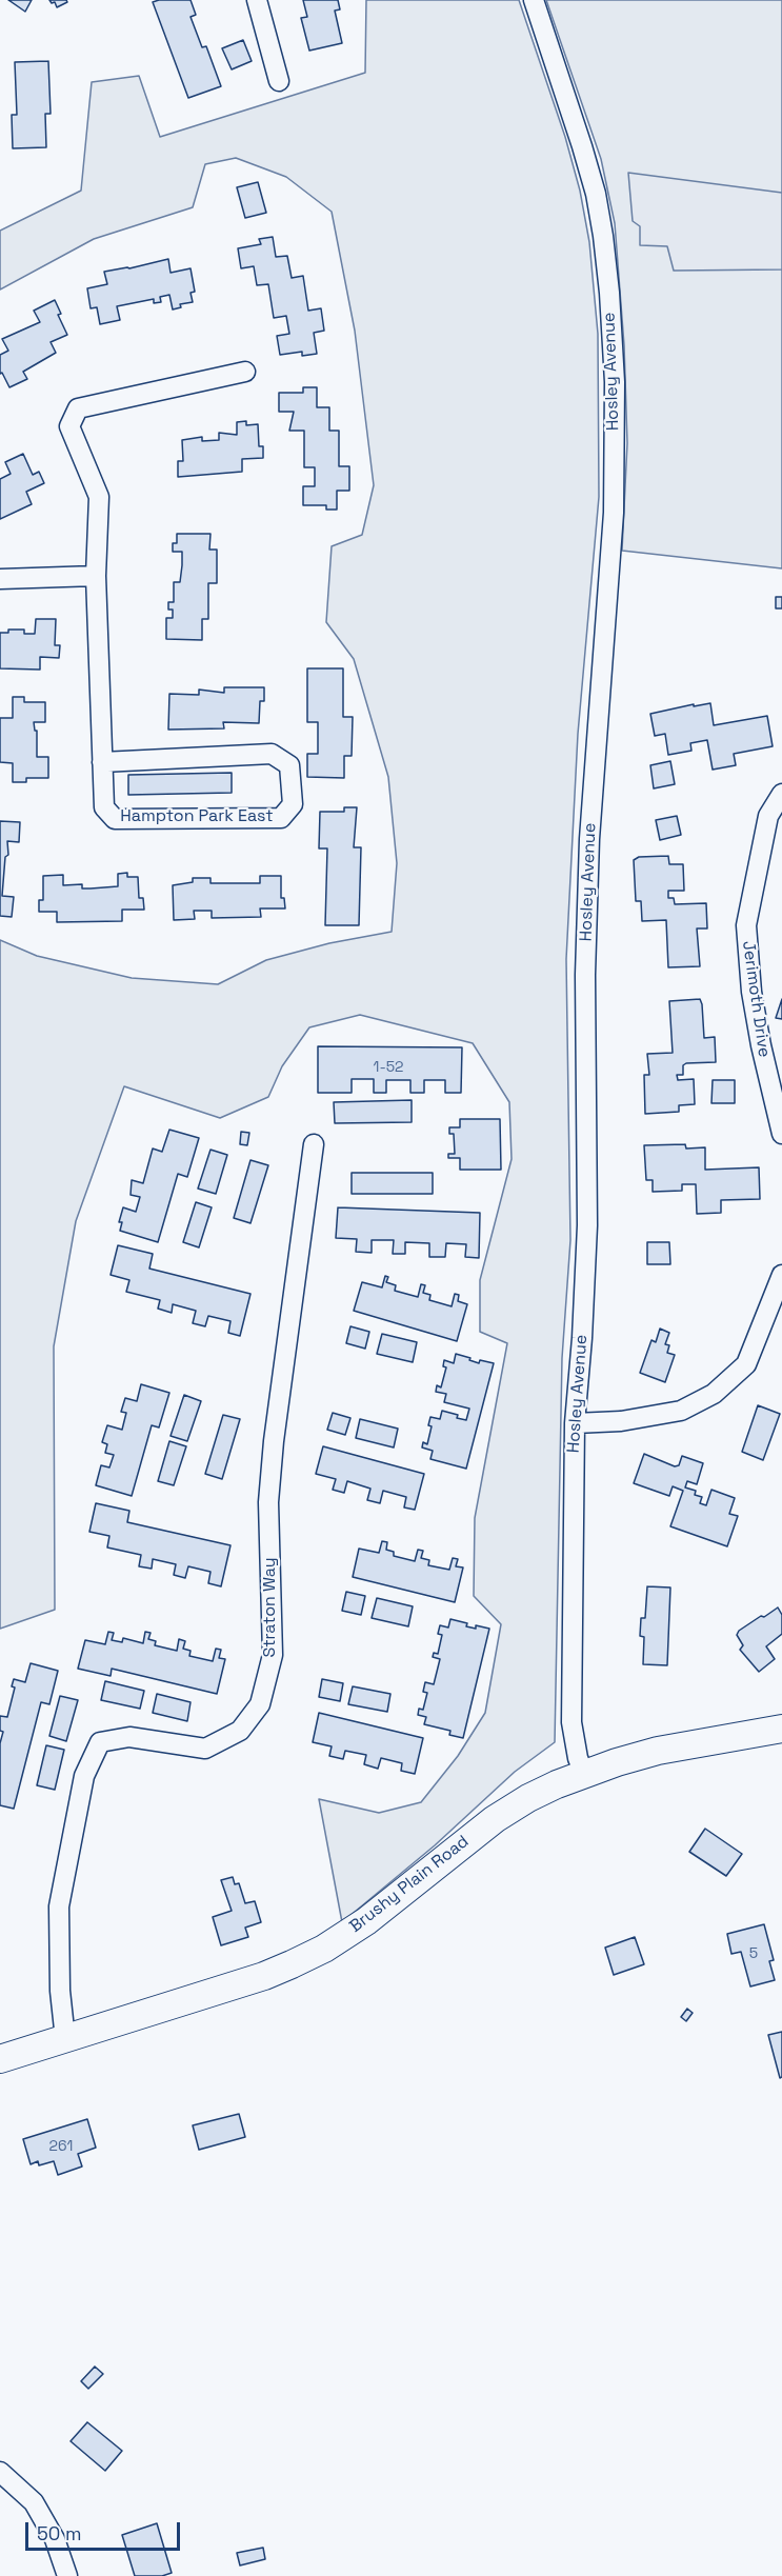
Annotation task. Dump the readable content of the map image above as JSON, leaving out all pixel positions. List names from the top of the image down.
{
  "streets": {
    "main road": ["Brushy Plain Road"],
    "street": [
      "Hosley Avenue",
      "Hampton Park East",
      "Jerimoth Drive",
      "Straton Way"
    ]
  },
  "crossings": [
    ["Hosley Avenue", "Brushy Plain Road"],
    ["Straton Way", "Brushy Plain Road"]
  ],
  "house_numbers": ["1-52", "5", "261"],
  "scale_bar": "50 m"
}
